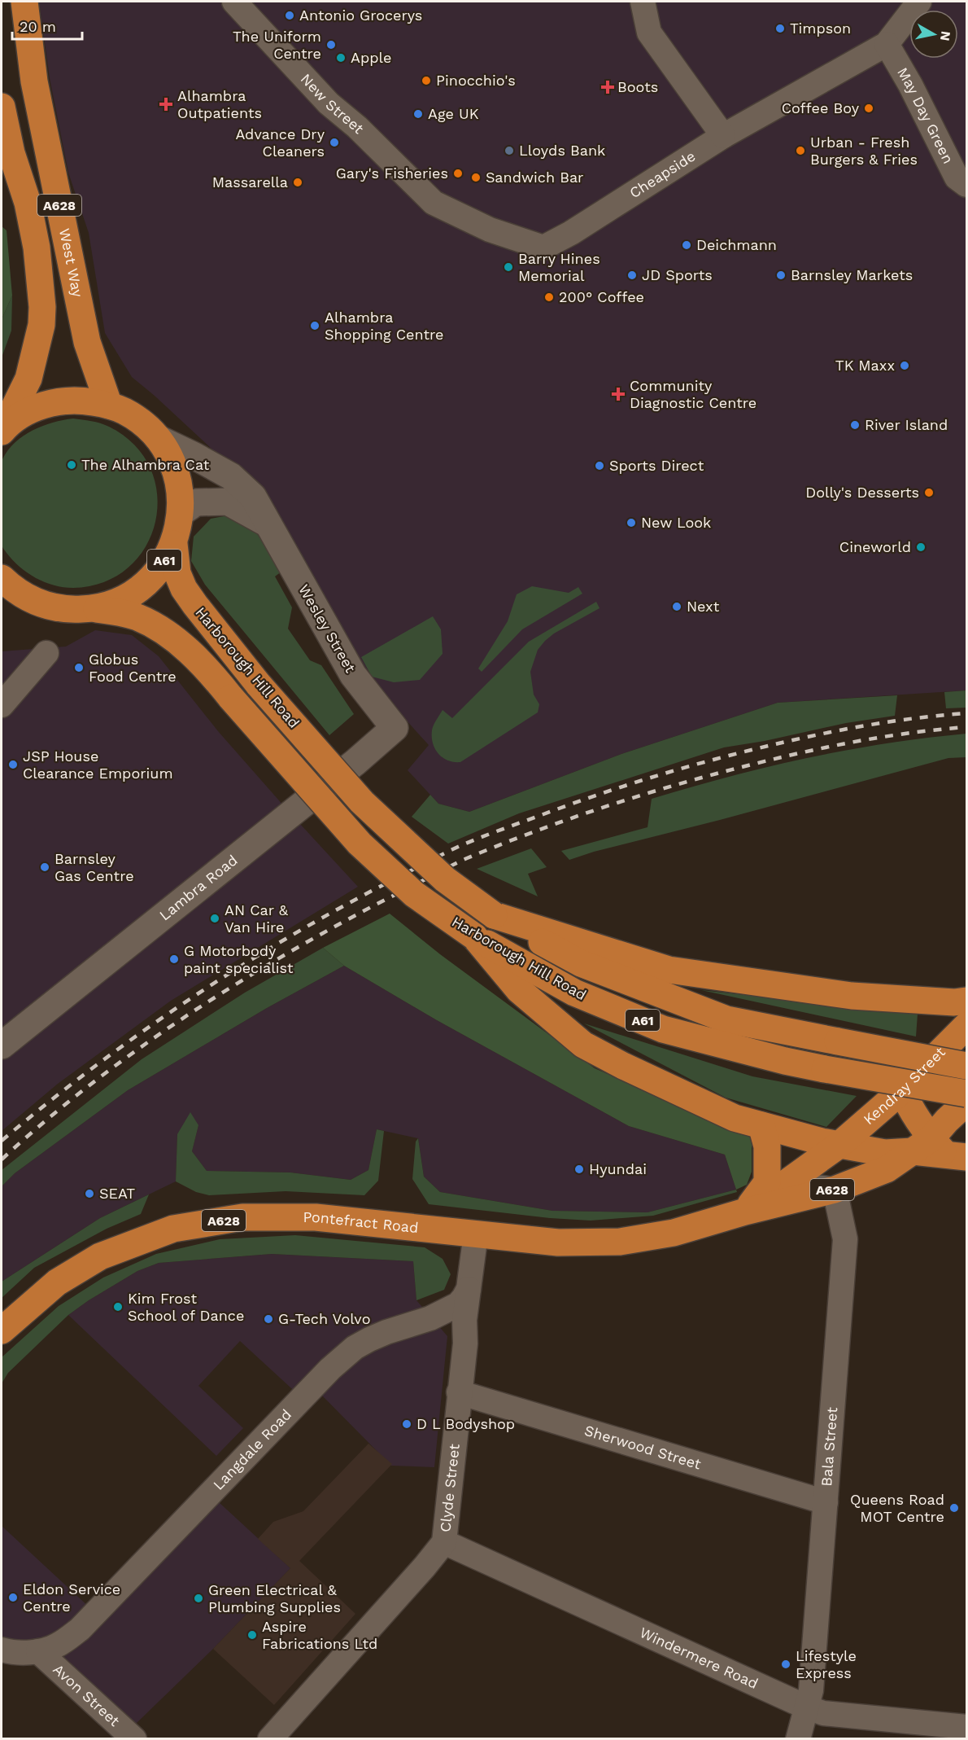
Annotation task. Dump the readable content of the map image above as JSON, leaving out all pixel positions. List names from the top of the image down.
{
  "streets": {
    "highway": [
      "A628",
      "West Way",
      "A61",
      "Harborough Hill Road",
      "Kendray Street",
      "Pontefract Road"
    ],
    "street": [
      "New Street",
      "May Day Green",
      "Cheapside",
      "Wesley Street",
      "Lambra Road",
      "Sherwood Street",
      "Bala Street",
      "Langdale Road",
      "Clyde Street",
      "Windermere Road",
      "Avon Street"
    ]
  },
  "crossings": [
    ["New Street", "Cheapside"],
    ["May Day Green", "Cheapside"],
    ["West Way", "A61"],
    ["A61", "Wesley Street"],
    ["A61", "Harborough Hill Road"],
    ["A61", "Kendray Street"],
    ["A61", "Pontefract Road"],
    ["Wesley Street", "Lambra Road"],
    ["Kendray Street", "Pontefract Road"],
    ["Pontefract Road", "Bala Street"],
    ["Sherwood Street", "Bala Street"],
    ["Sherwood Street", "Clyde Street"],
    ["Bala Street", "Windermere Road"],
    ["Langdale Road", "Clyde Street"],
    ["Langdale Road", "Avon Street"],
    ["Clyde Street", "Windermere Road"]
  ],
  "places": {
    "other": [
      "Antonio Grocerys",
      "Timpson",
      "The Uniform Centre",
      "Apple",
      "Pinocchio's",
      "Coffee Boy",
      "Age UK",
      "Advance Dry Cleaners",
      "Lloyds Bank",
      "Urban - Fresh Burgers & Fries",
      "Gary's Fisheries",
      "Sandwich Bar",
      "Massarella",
      "Deichmann",
      "Barry Hines Memorial",
      "JD Sports",
      "Barnsley Markets",
      "200° Coffee",
      "Alhambra Shopping Centre",
      "TK Maxx",
      "River Island",
      "The Alhambra Cat",
      "Sports Direct",
      "Dolly's Desserts",
      "New Look",
      "Cineworld",
      "Next",
      "Globus Food Centre",
      "JSP House Clearance Emporium",
      "Barnsley Gas Centre",
      "AN Car & Van Hire",
      "G Motorbody paint specialist",
      "Hyundai",
      "SEAT",
      "Kim Frost School of Dance",
      "G-Tech Volvo",
      "D L Bodyshop",
      "Queens Road MOT Centre",
      "Eldon Service Centre",
      "Green Electrical & Plumbing Supplies",
      "Aspire Fabrications Ltd",
      "Lifestyle Express"
    ],
    "health": ["Boots", "Alhambra Outpatients", "Community Diagnostic Centre"]
  },
  "scale_bar": "20 m",
  "north": "right"
}
